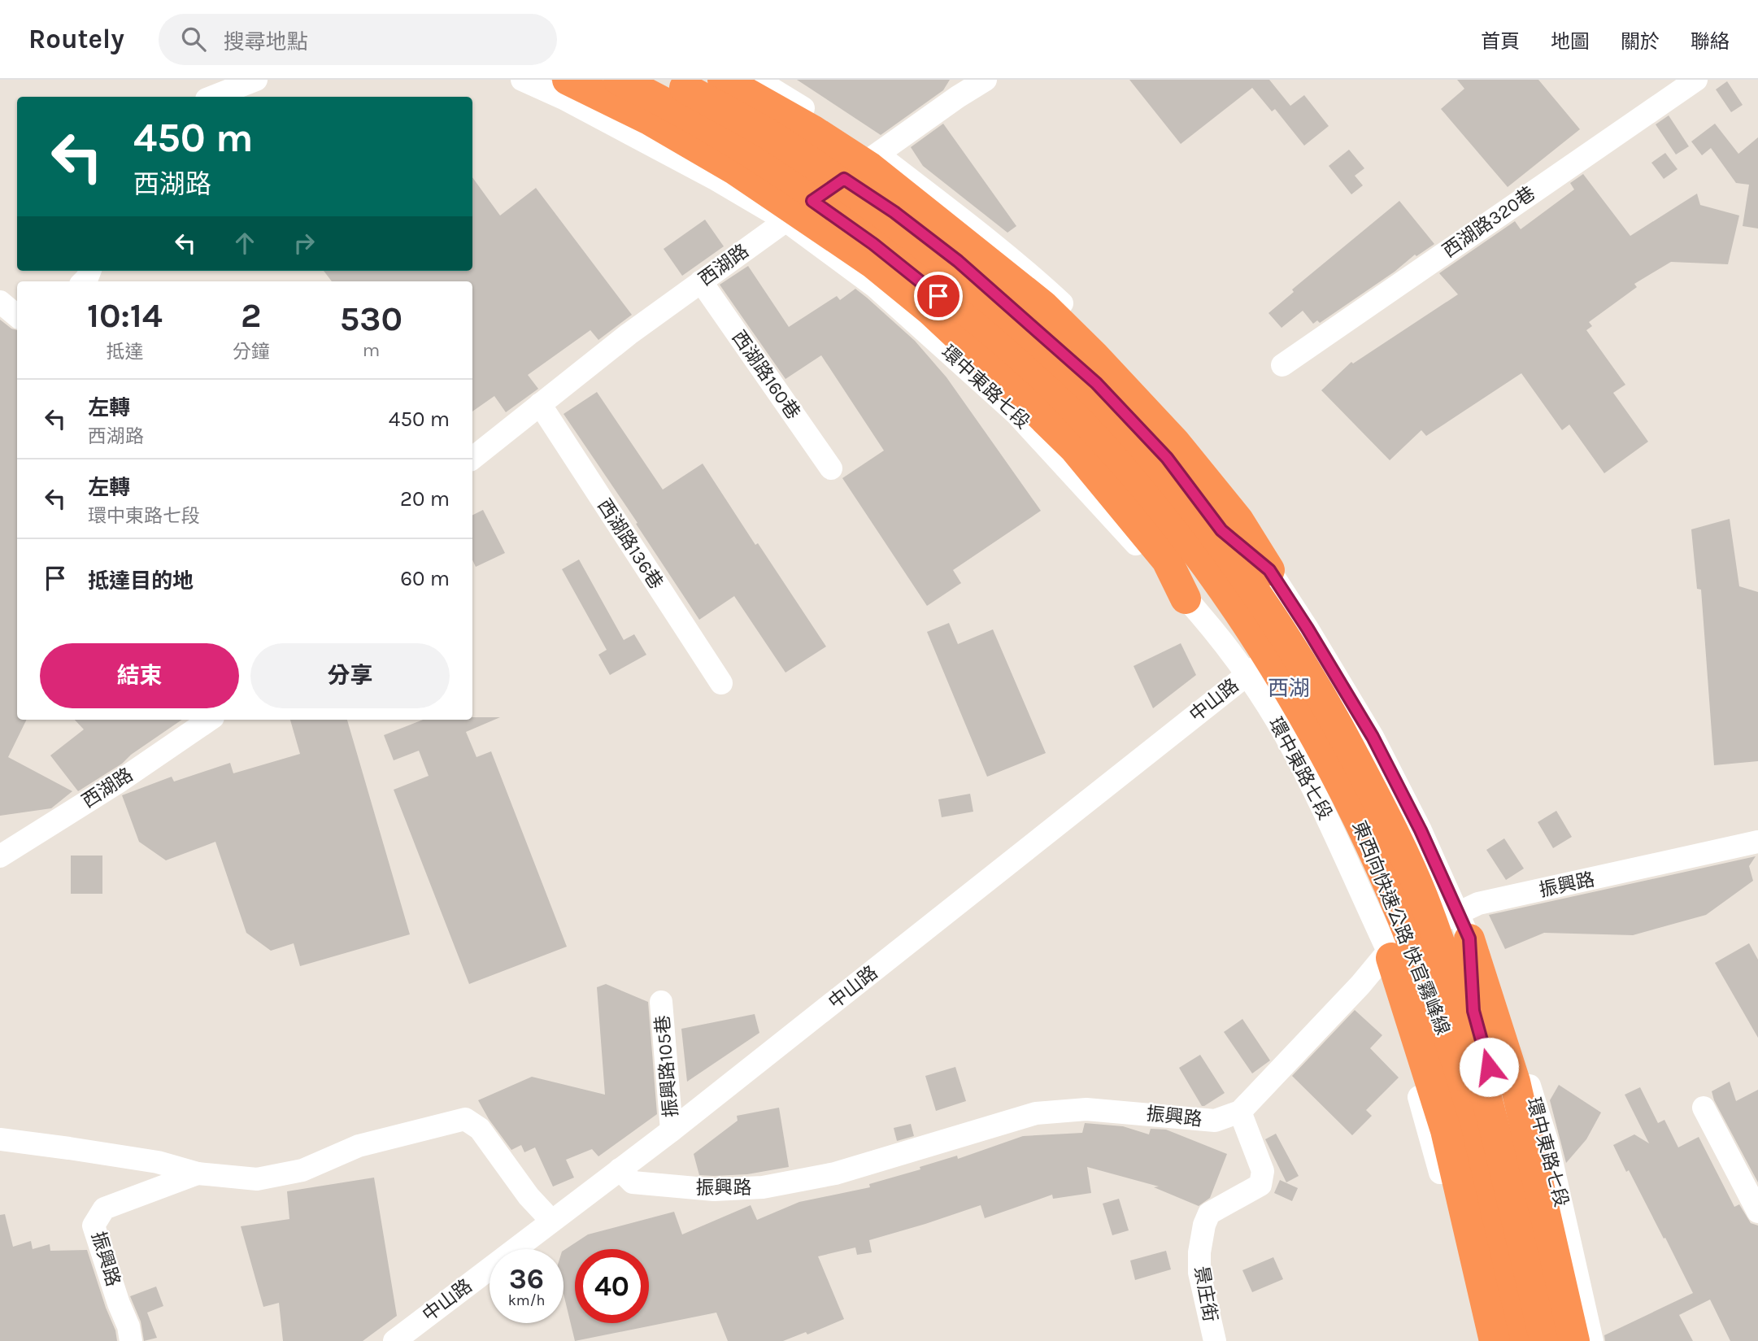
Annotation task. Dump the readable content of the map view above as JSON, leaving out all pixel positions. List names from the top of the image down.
{
  "streets": {
    "highway": ["東西向快速公路 快官霧峰線"],
    "street": [
      "西湖路320巷",
      "西湖路",
      "西湖路160巷",
      "環中東路七段",
      "西湖路136巷",
      "中山路",
      "振興路",
      "振興路105巷",
      "景庄街"
    ]
  },
  "crossings": [
    ["西湖路", "西湖路160巷"],
    ["西湖路", "環中東路七段"],
    ["西湖路", "西湖路136巷"],
    ["環中東路七段", "中山路"],
    ["環中東路七段", "振興路"],
    ["中山路", "振興路"],
    ["中山路", "振興路105巷"],
    ["振興路", "景庄街"]
  ],
  "districts": ["西湖"],
  "page": {
    "header": "Routely",
    "search": "搜尋地點",
    "nav": [
      "首頁",
      "地圖",
      "關於",
      "聯絡"
    ],
    "turn": ["450 m", "西湖路"],
    "eta": [
      "10:14",
      "抵達",
      "2",
      "分鐘",
      "530",
      "m"
    ],
    "list": [
      {
        "name": "左轉",
        "note": "西湖路",
        "value": "450 m"
      },
      {
        "name": "左轉",
        "note": "環中東路七段",
        "value": "20 m"
      },
      {
        "name": "抵達目的地",
        "value": "60 m"
      }
    ],
    "buttons": ["結束", "分享"],
    "speed": "36 km/h",
    "limit": "40"
  }
}
